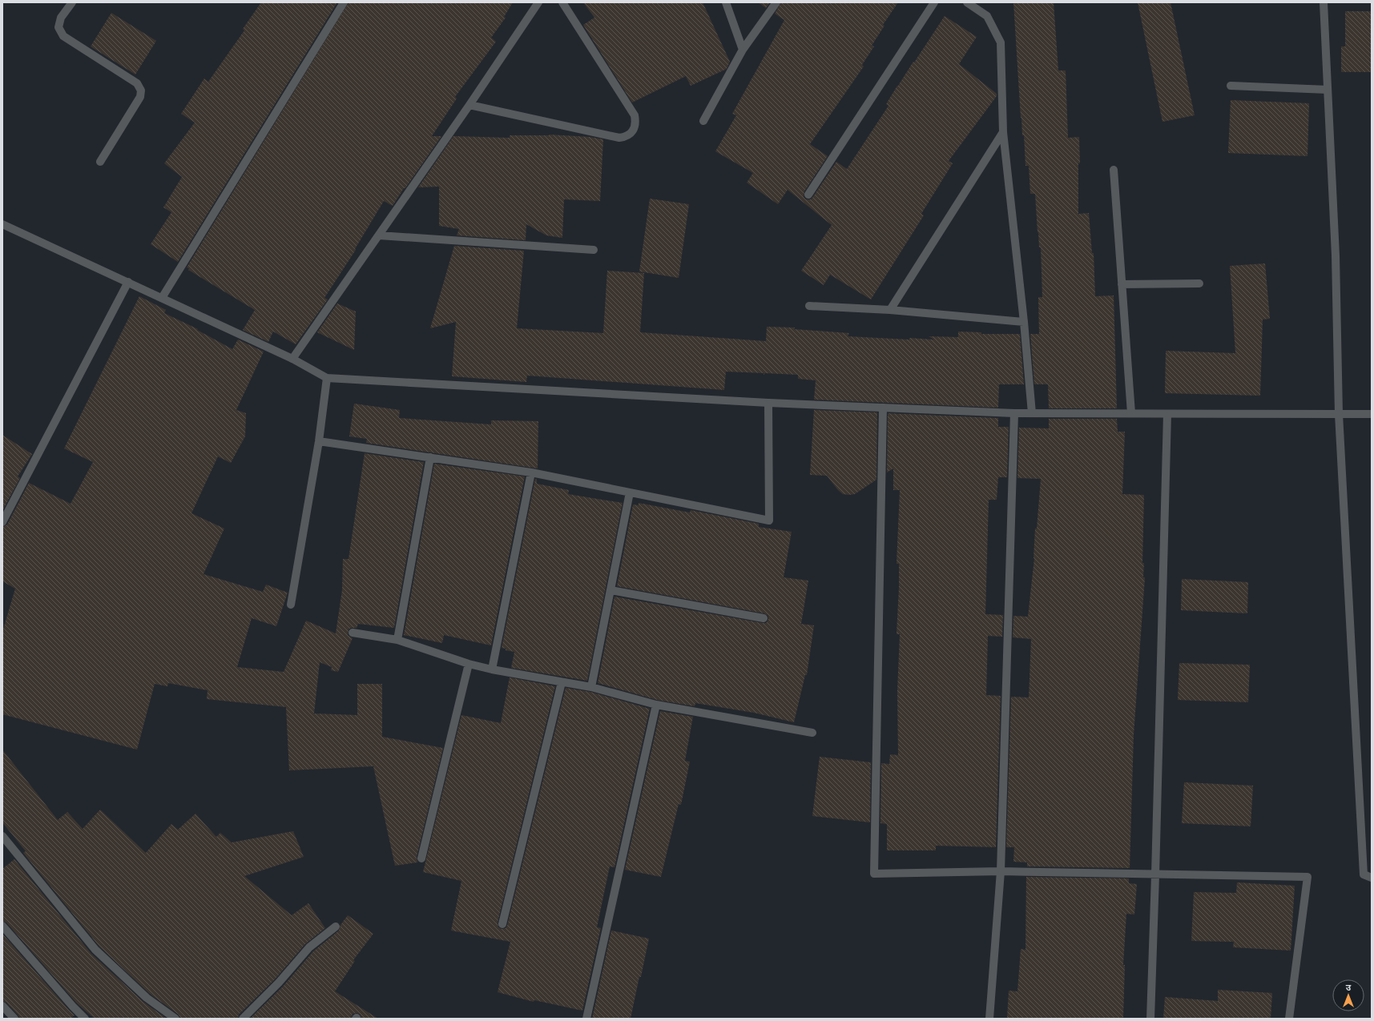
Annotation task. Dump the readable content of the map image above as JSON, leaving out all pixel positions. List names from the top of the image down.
{
  "north": "top"
}
